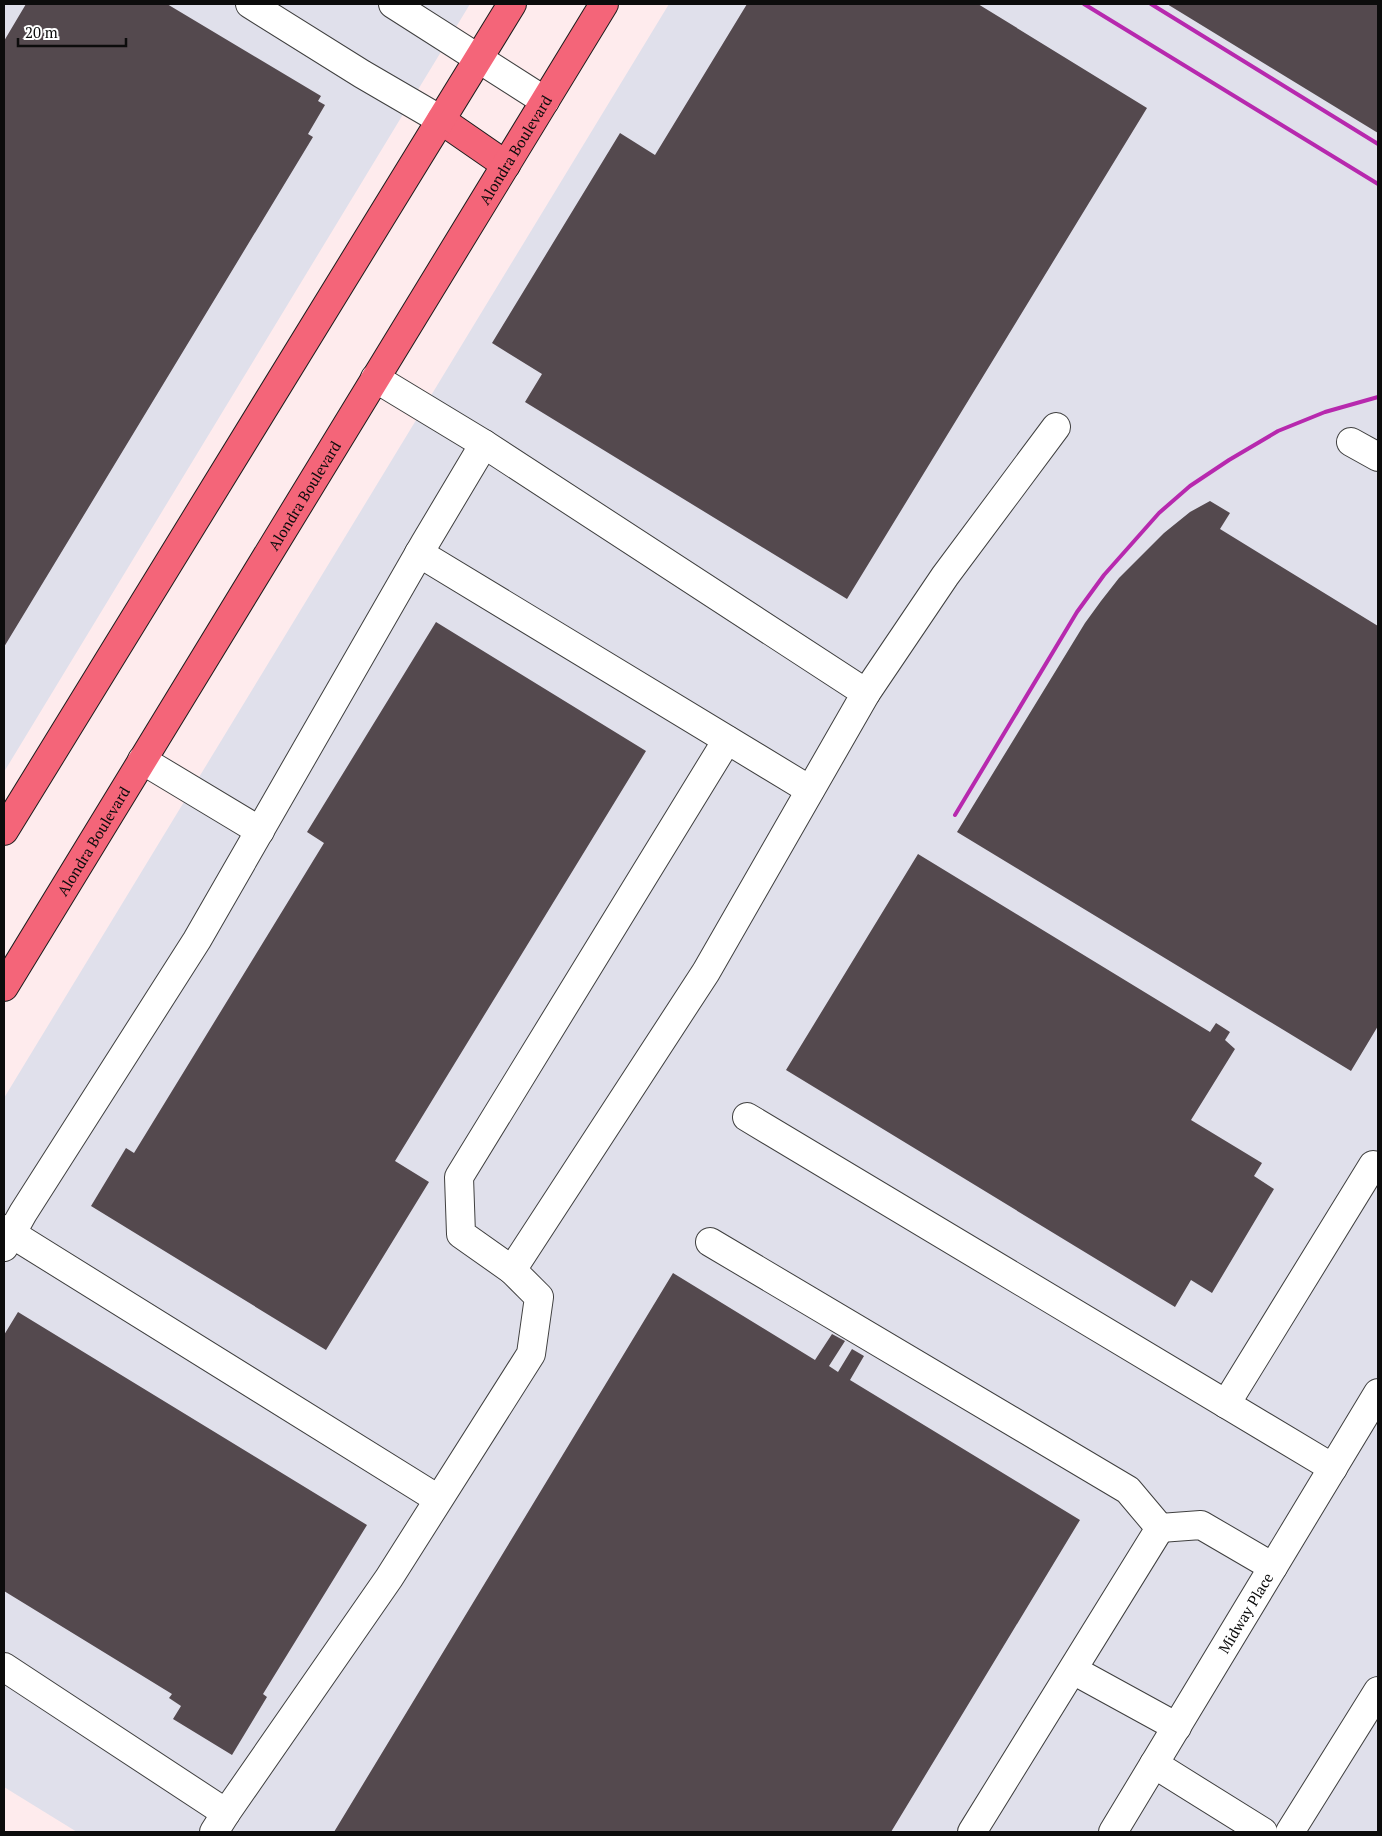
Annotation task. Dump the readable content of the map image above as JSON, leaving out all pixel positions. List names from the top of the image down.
{
  "streets": {
    "main road": ["Alondra Boulevard"],
    "street": ["Midway Place"]
  },
  "scale_bar": "20 m"
}
